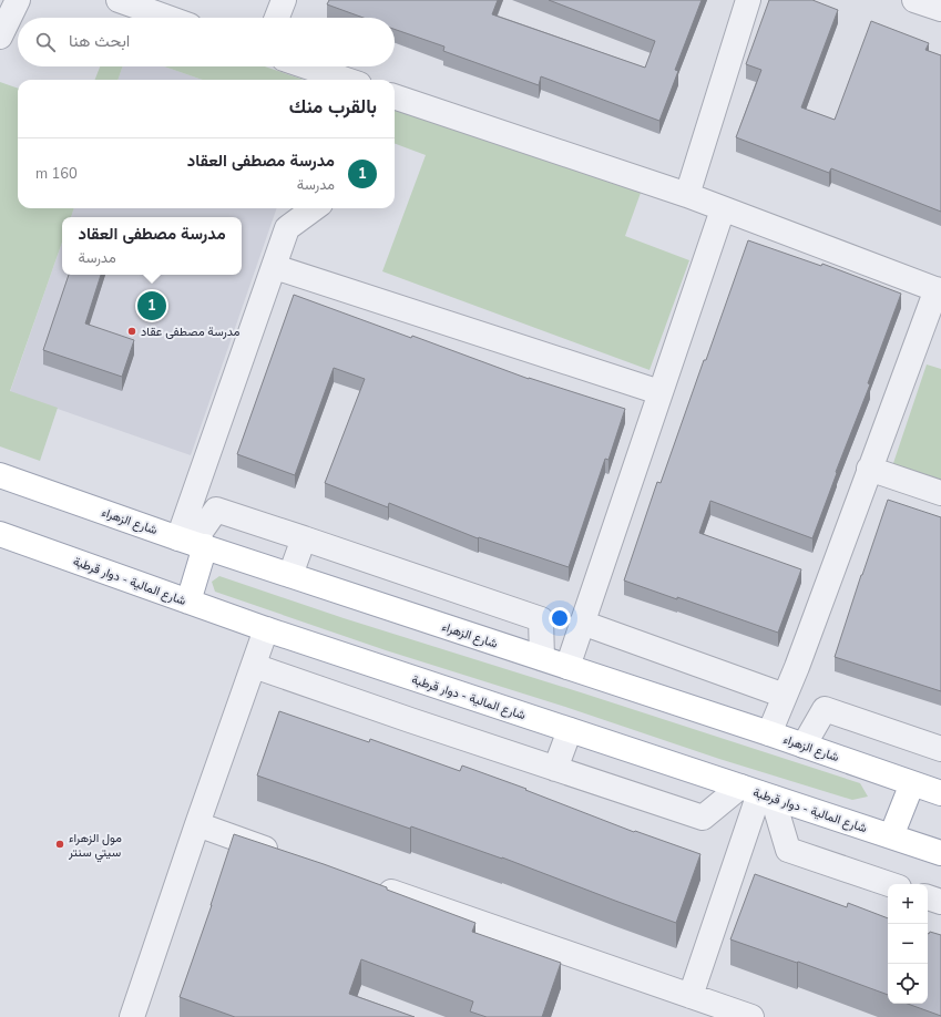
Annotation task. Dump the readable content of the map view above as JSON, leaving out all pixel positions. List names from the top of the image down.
{
  "streets": {
    "main road": ["شارع الزهراء", "شارع المالية - دوار قرطبة"]
  },
  "places": ["مدرسة مصطفى عقاد", "مول الزهراء سيتي سنتر"],
  "page": {
    "search": "ابحث هنا",
    "heading": "بالقرب منك",
    "list": [
      {
        "mark": "1",
        "name": "مدرسة مصطفى العقاد",
        "note": "مدرسة",
        "value": "160 m"
      }
    ],
    "popup": ["مدرسة مصطفى العقاد", "مدرسة"],
    "pins": "1",
    "map_buttons": ["+", "−"]
  }
}
